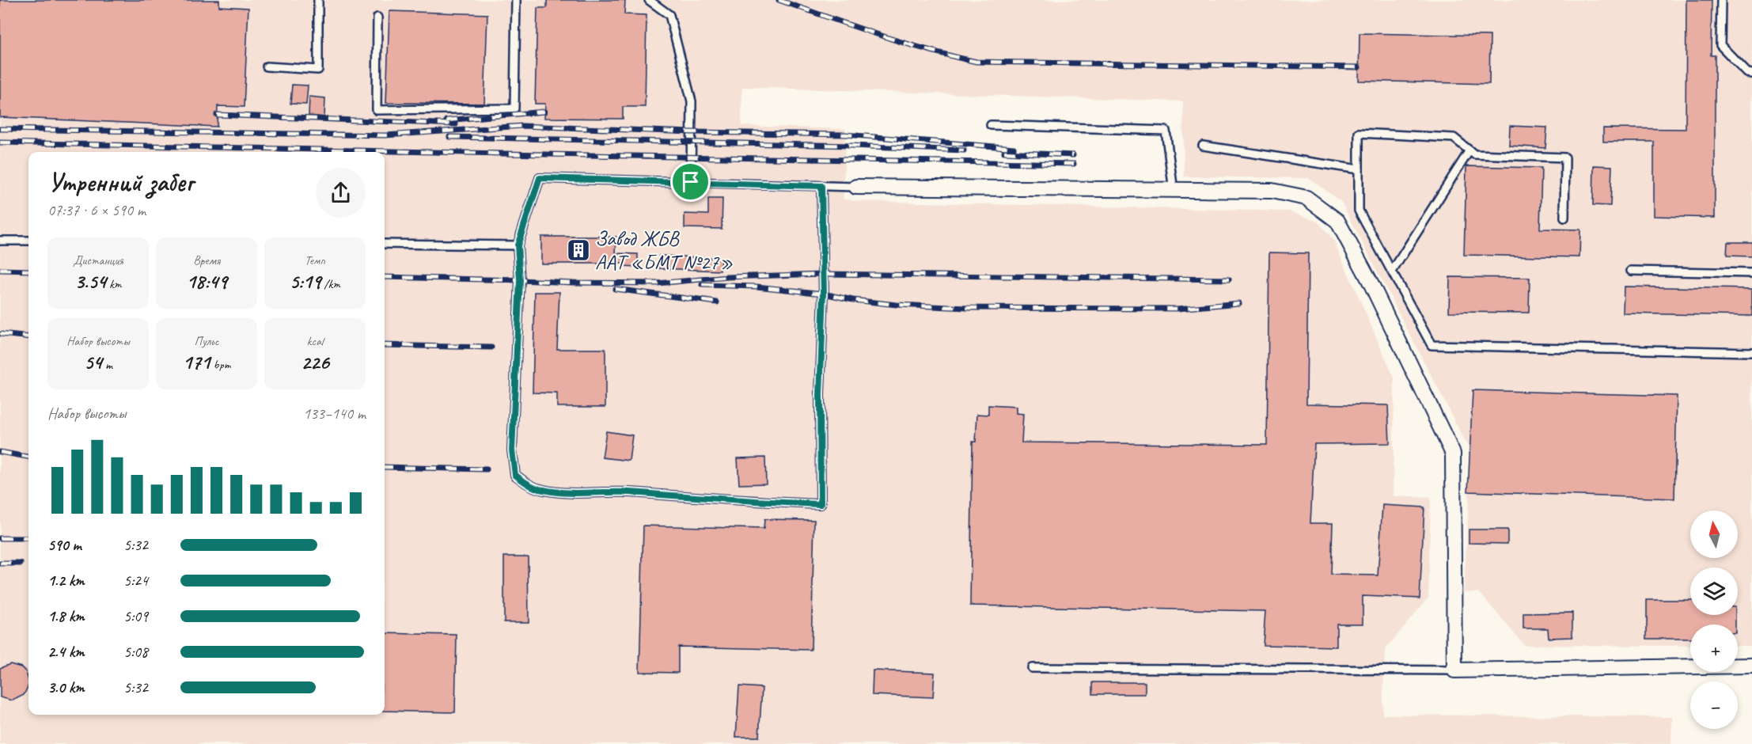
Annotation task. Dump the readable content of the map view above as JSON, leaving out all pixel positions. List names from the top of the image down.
{
  "places": {
    "building": ["Завод ЖБВ ААТ «БМТ №27»"]
  },
  "north": "top",
  "page": {
    "heading": ["Утренний забег", "07:37 · 6 × 590 m"],
    "stats": [
      ["Дистанция", "3.54 km"],
      ["Время", "18:49"],
      ["Темп", "5:19 /km"],
      ["Набор высоты", "54 m"],
      ["Пульс", "171 bpm"],
      ["kcal", "226"]
    ],
    "chart": ["Набор высоты", "133–140 m"],
    "map_buttons": ["+", "−"],
    "list": [
      {
        "name": "590 m",
        "note": "5:32"
      },
      {
        "name": "1.2 km",
        "note": "5:24"
      },
      {
        "name": "1.8 km",
        "note": "5:09"
      },
      {
        "name": "2.4 km",
        "note": "5:08"
      },
      {
        "name": "3.0 km",
        "note": "5:32"
      }
    ]
  }
}
